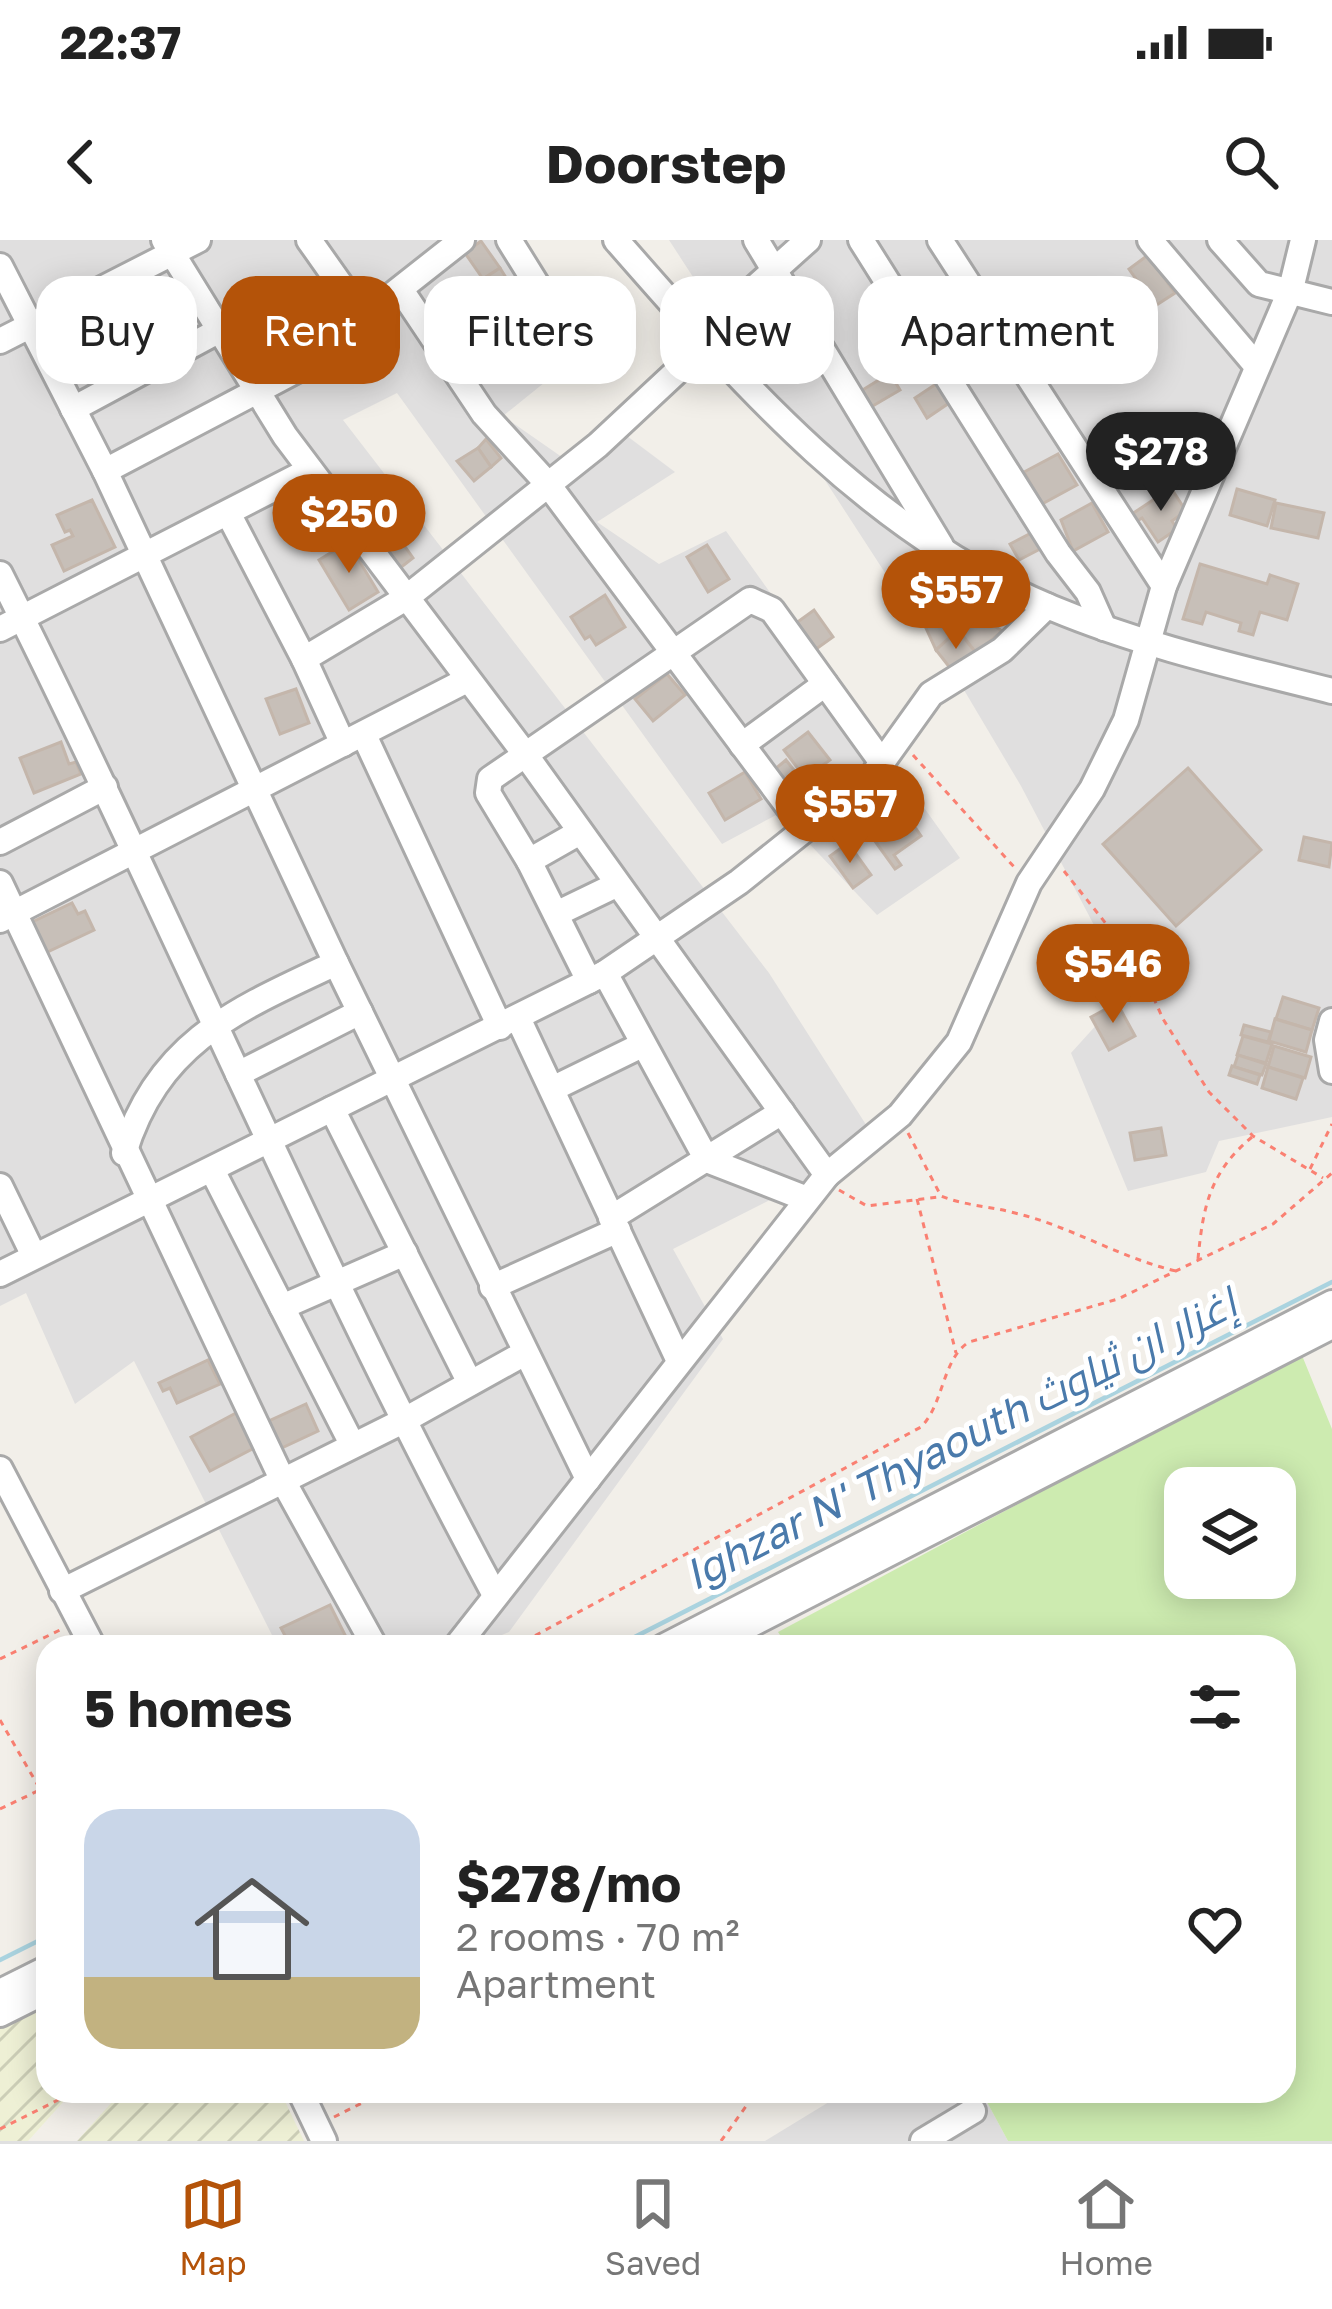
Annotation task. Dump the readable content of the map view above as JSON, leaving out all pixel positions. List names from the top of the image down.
{
  "water": ["Ighzar N' Thyaouth إغزار ان ثياوث"],
  "page": {
    "status": "22:37",
    "header": "Doorstep",
    "chip": [
      "Buy",
      "Rent",
      "Filters",
      "New",
      "Apartment"
    ],
    "price": [
      "$278",
      "$250",
      "$557",
      "$557",
      "$546"
    ],
    "heading": "5 homes",
    "list": [
      {
        "name": "$278/mo",
        "note": "2 rooms · 70 m² · Apartment"
      }
    ],
    "tabs": ["Map", "Saved", "Home"]
  }
}
